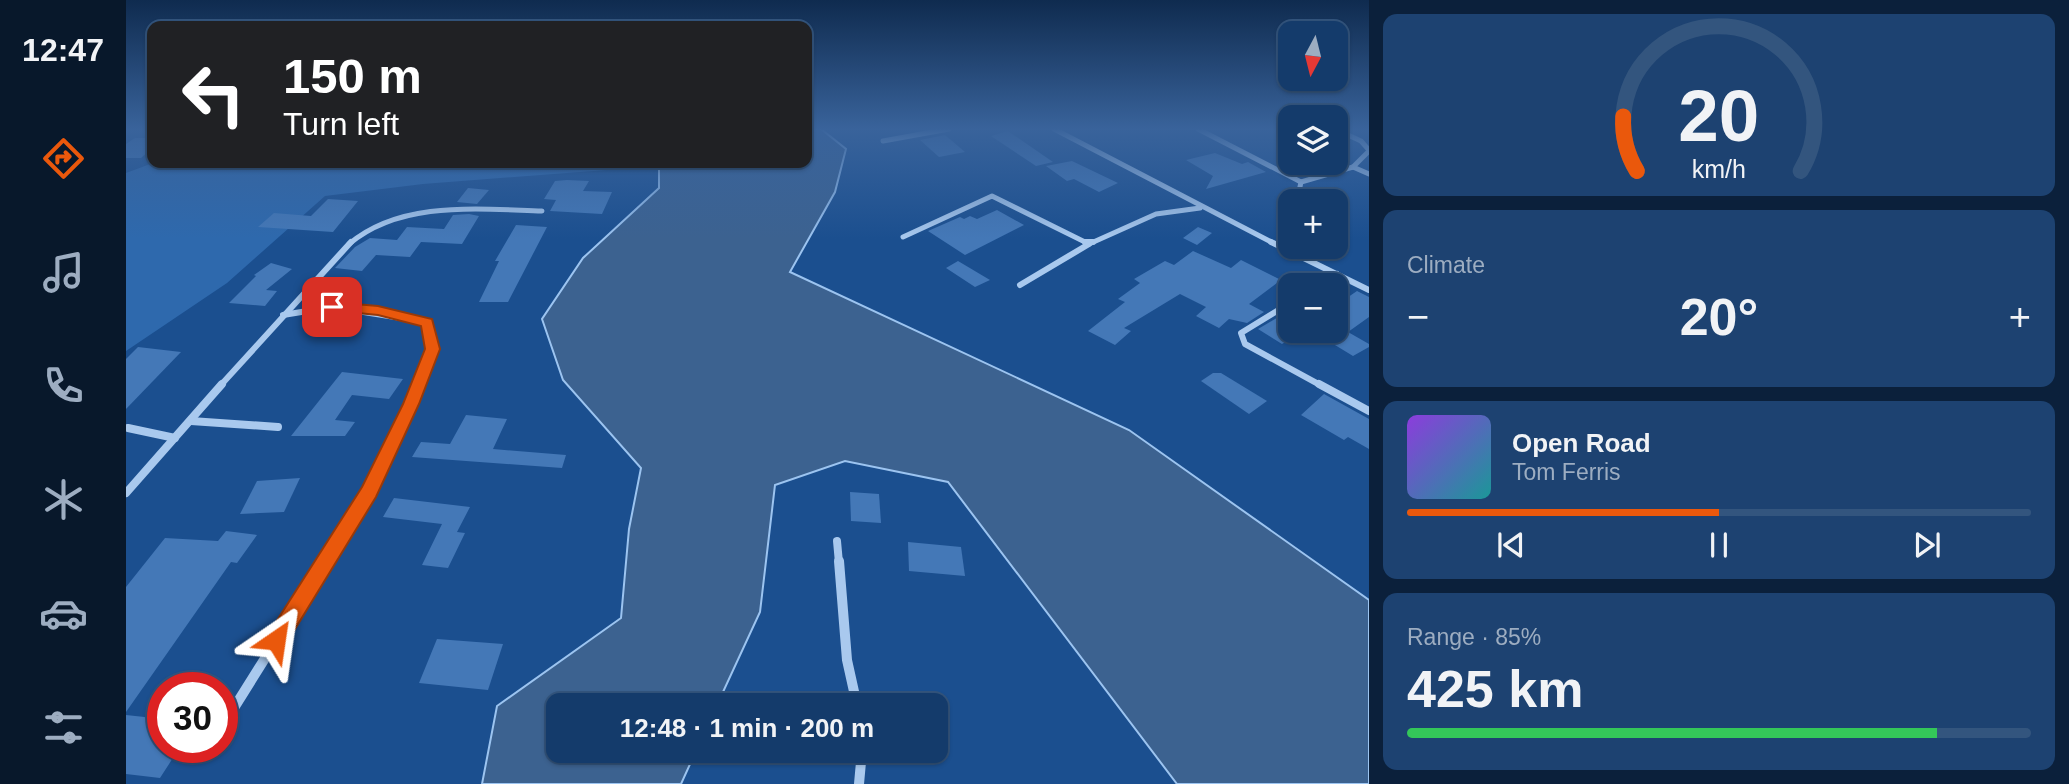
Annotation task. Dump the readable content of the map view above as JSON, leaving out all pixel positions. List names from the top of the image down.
{
  "north": "bottom",
  "page": {
    "tabs": "12:47",
    "map_buttons": ["+", "−"],
    "turn": ["150 m", "Turn left"],
    "tile": [
      "Climate",
      ["Range · 85%", "425 km"]
    ],
    "heat": ["−", "20°", "+"],
    "song": ["Open Road", "Tom Ferris"],
    "limit": "30",
    "trip": "12:48 · 1 min · 200 m",
    "gauge": ["20", "km/h"]
  }
}
